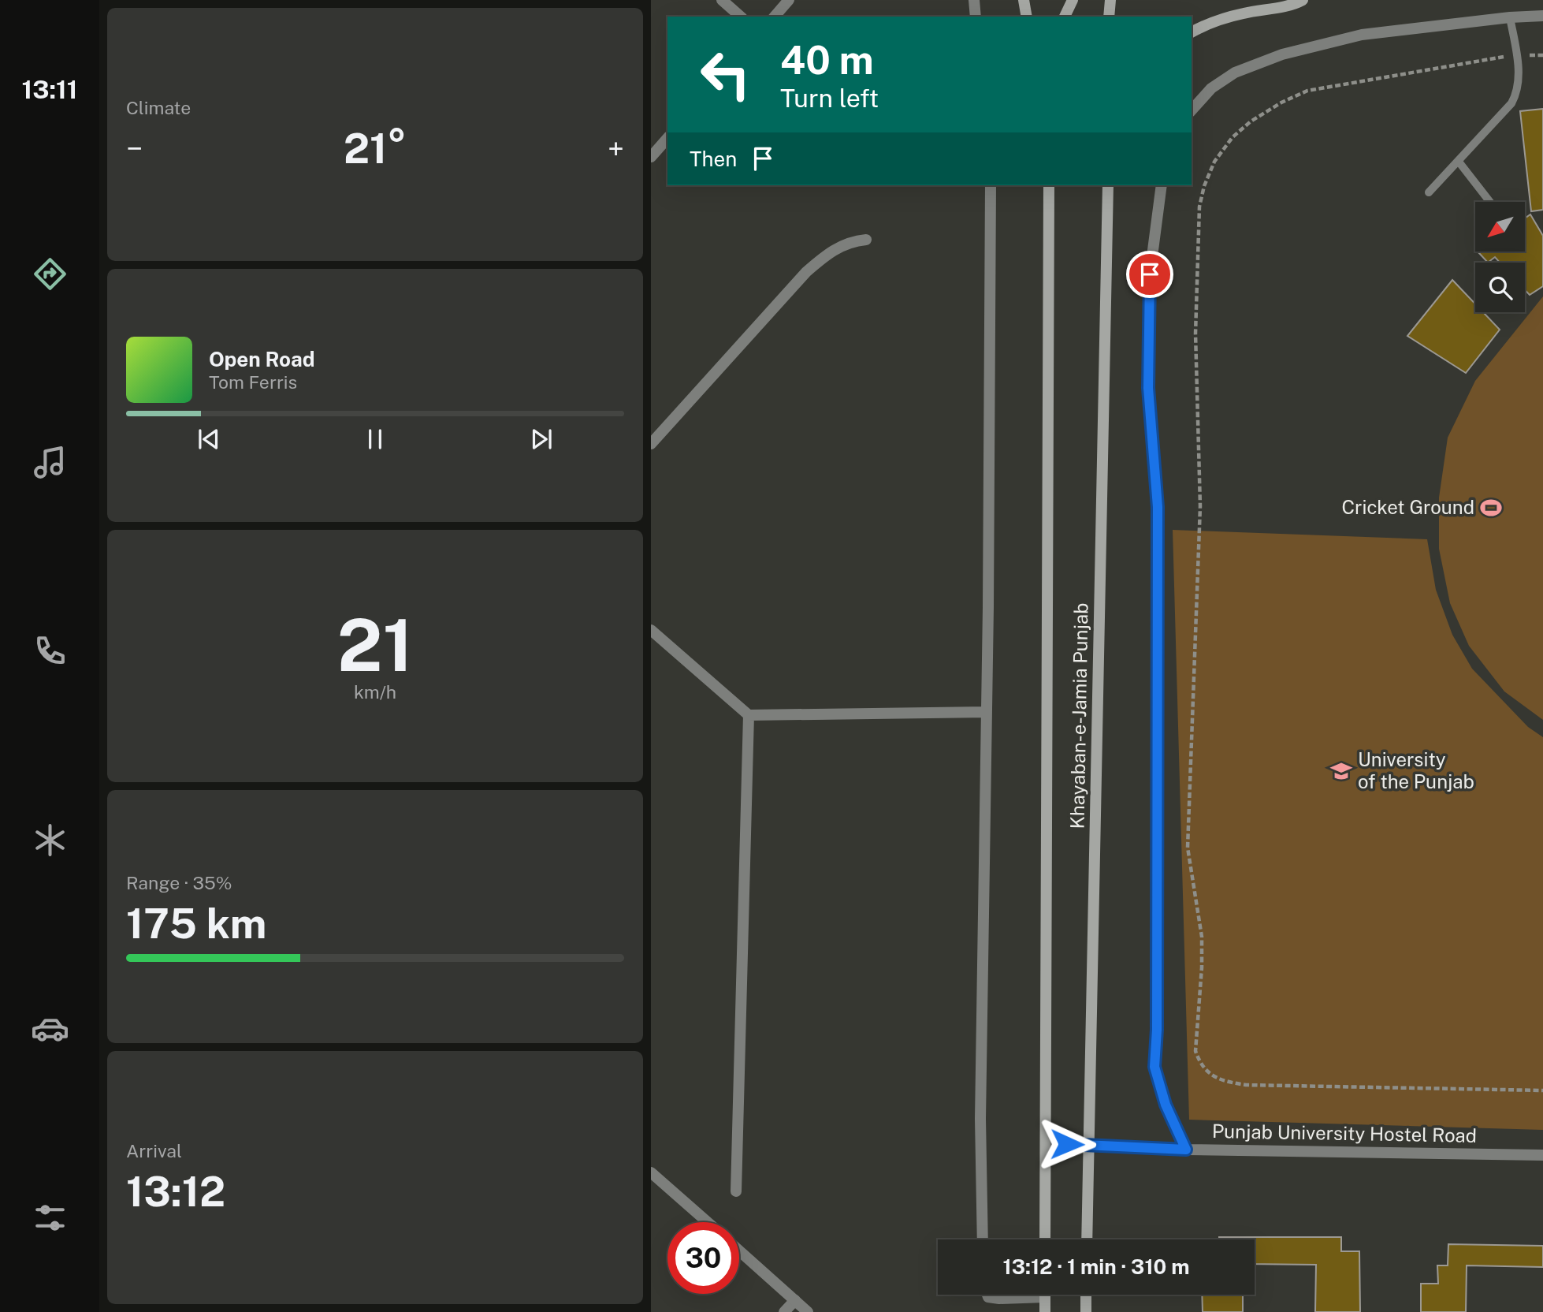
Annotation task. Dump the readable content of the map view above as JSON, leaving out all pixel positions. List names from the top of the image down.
{
  "streets": {
    "main road": ["Khayaban-e-Jamia Punjab"],
    "street": ["Punjab University Hostel Road"]
  },
  "crossings": [
    ["Khayaban-e-Jamia Punjab", "Punjab University Hostel Road"]
  ],
  "places": {
    "sports": ["Cricket Ground"],
    "school or university": ["University of the Punjab"]
  },
  "north": "bottom left",
  "page": {
    "tabs": "13:11",
    "tile": [
      "Climate",
      ["21", "km/h"],
      ["Range · 35%", "175 km"],
      ["Arrival", "13:12"]
    ],
    "turn": ["40 m", "Turn left"],
    "heat": ["−", "21°", "+"],
    "then": "Then",
    "song": ["Open Road", "Tom Ferris"],
    "limit": "30",
    "trip": "13:12 · 1 min · 310 m"
  }
}
